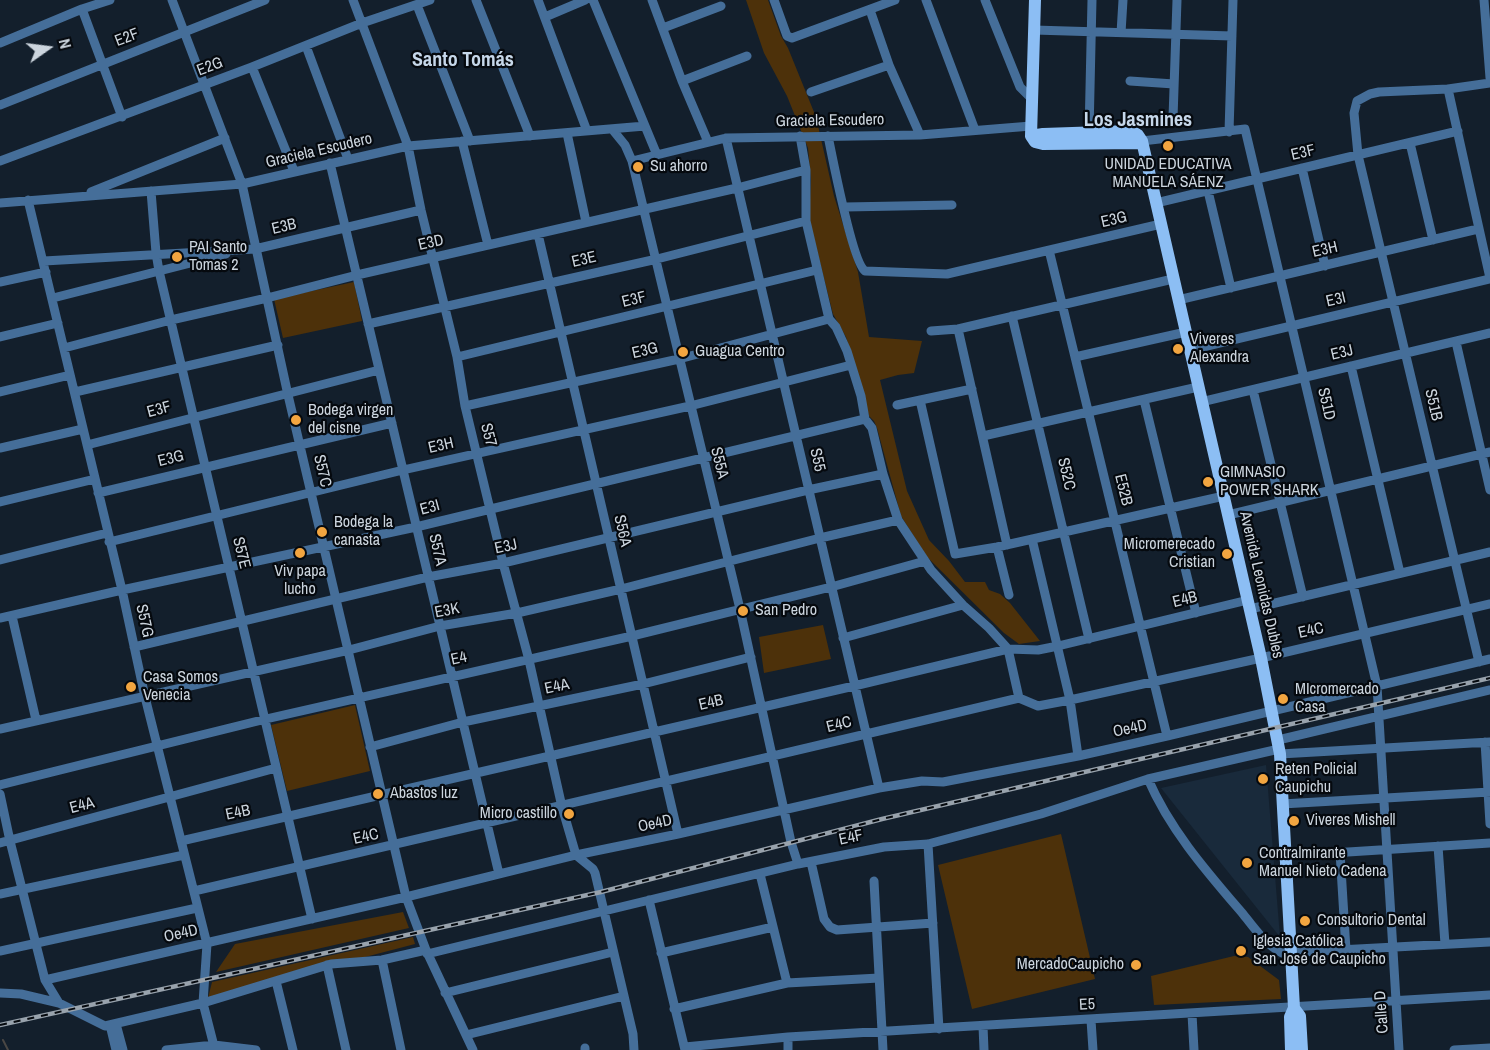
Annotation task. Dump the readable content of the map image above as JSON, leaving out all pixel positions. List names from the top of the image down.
{
  "streets": {
    "main road": ["Avenida Leonidas Dubles"],
    "street": [
      "E2F",
      "E2G",
      "Graciela Escudero",
      "E3F",
      "E3G",
      "E3B",
      "E3D",
      "E3H",
      "E3E",
      "E3I",
      "E3J",
      "S51D",
      "S51B",
      "S57",
      "S55",
      "S55A",
      "S57C",
      "S52C",
      "E52B",
      "S56A",
      "S57A",
      "S57E",
      "E4B",
      "E3K",
      "S57G",
      "E4C",
      "E4",
      "E4A",
      "Oe4D",
      "E4F",
      "E5",
      "Calle D"
    ]
  },
  "crossings": [
    ["E2F", "S57C"],
    ["E2G", "S57"],
    ["E2G", "S57C"],
    ["Graciela Escudero", "S57"],
    ["Graciela Escudero", "S55"],
    ["Graciela Escudero", "S55A"],
    ["Graciela Escudero", "S57C"],
    ["Graciela Escudero", "S57A"],
    ["Graciela Escudero", "S57E"],
    ["Graciela Escudero", "S57G"],
    ["E3F", "S51D"],
    ["E3F", "S51B"],
    ["E3F", "S57"],
    ["E3F", "S55"],
    ["E3F", "S55A"],
    ["E3F", "S57C"],
    ["E3F", "S56A"],
    ["E3F", "S57A"],
    ["E3F", "S57E"],
    ["E3F", "Avenida Leonidas Dubles"],
    ["E3F", "S57G"],
    ["E3G", "S57"],
    ["E3G", "S55"],
    ["E3G", "S55A"],
    ["E3G", "S57C"],
    ["E3G", "E52B"],
    ["E3G", "S56A"],
    ["E3G", "S57A"],
    ["E3G", "S57E"],
    ["E3G", "Avenida Leonidas Dubles"],
    ["E3G", "S57G"],
    ["E3B", "S57"],
    ["E3B", "S57C"],
    ["E3B", "S57A"],
    ["E3B", "S57E"],
    ["E3B", "S57G"],
    ["E3D", "S57"],
    ["E3D", "S55"],
    ["E3D", "S55A"],
    ["E3D", "S57C"],
    ["E3D", "S56A"],
    ["E3D", "S57A"],
    ["E3D", "S57E"],
    ["E3D", "S57G"],
    ["E3H", "S51D"],
    ["E3H", "S51B"],
    ["E3H", "S57"],
    ["E3H", "S55"],
    ["E3H", "S55A"],
    ["E3H", "S57C"],
    ["E3H", "S56A"],
    ["E3H", "S57A"],
    ["E3H", "S57E"],
    ["E3H", "Avenida Leonidas Dubles"],
    ["E3H", "S57G"],
    ["E3E", "S57"],
    ["E3E", "S55"],
    ["E3E", "S55A"],
    ["E3E", "S56A"],
    ["E3E", "S57A"],
    ["E3I", "S51D"],
    ["E3I", "S51B"],
    ["E3I", "S57"],
    ["E3I", "S55"],
    ["E3I", "S55A"],
    ["E3I", "S57C"],
    ["E3I", "S56A"],
    ["E3I", "S57A"],
    ["E3I", "S57E"],
    ["E3I", "Avenida Leonidas Dubles"],
    ["E3I", "S57G"],
    ["E3J", "S51D"],
    ["E3J", "S51B"],
    ["E3J", "S57"],
    ["E3J", "S55"],
    ["E3J", "S55A"],
    ["E3J", "S57C"],
    ["E3J", "S56A"],
    ["E3J", "S57A"],
    ["E3J", "S57E"],
    ["E3J", "Avenida Leonidas Dubles"],
    ["E3J", "S57G"],
    ["S51D", "E4B"],
    ["S51D", "E4C"],
    ["S51D", "Oe4D"],
    ["S51D", "Calle D"],
    ["S51B", "E4B"],
    ["S51B", "E4C"],
    ["S51B", "Oe4D"],
    ["S57", "E4B"],
    ["S57", "E3K"],
    ["S57", "E4C"],
    ["S57", "E4"],
    ["S57", "E4A"],
    ["S57", "Oe4D"],
    ["S55", "E4B"],
    ["S55", "E3K"],
    ["S55", "E4C"],
    ["S55", "E4"],
    ["S55", "Oe4D"],
    ["S55A", "E4B"],
    ["S55A", "E3K"],
    ["S55A", "E4C"],
    ["S55A", "E4"],
    ["S55A", "E4A"],
    ["S55A", "Oe4D"],
    ["S55A", "E4F"],
    ["S57C", "E4B"],
    ["S57C", "E3K"],
    ["S57C", "E4C"],
    ["S57C", "E4"],
    ["S57C", "E4A"],
    ["S57C", "Oe4D"],
    ["S57C", "E4F"],
    ["S52C", "E4B"],
    ["E52B", "E4B"],
    ["E52B", "E4C"],
    ["E52B", "Oe4D"],
    ["S56A", "E4B"],
    ["S56A", "E3K"],
    ["S56A", "E4C"],
    ["S56A", "E4"],
    ["S56A", "E4A"],
    ["S56A", "Oe4D"],
    ["S57A", "E4B"],
    ["S57A", "E3K"],
    ["S57A", "E4C"],
    ["S57A", "E4"],
    ["S57A", "E4A"],
    ["S57A", "Oe4D"],
    ["S57E", "E4B"],
    ["S57E", "E3K"],
    ["S57E", "E4C"],
    ["S57E", "E4"],
    ["S57E", "E4A"],
    ["S57E", "Oe4D"],
    ["Avenida Leonidas Dubles", "E4B"],
    ["Avenida Leonidas Dubles", "E4C"],
    ["Avenida Leonidas Dubles", "Oe4D"],
    ["Avenida Leonidas Dubles", "E4F"],
    ["Avenida Leonidas Dubles", "E5"],
    ["E4B", "S57G"],
    ["E3K", "S57G"],
    ["S57G", "E4C"],
    ["S57G", "E4"],
    ["S57G", "E4A"],
    ["S57G", "Oe4D"],
    ["S57G", "E4F"],
    ["Oe4D", "Calle D"],
    ["E4F", "Calle D"],
    ["E5", "Calle D"]
  ],
  "districts": ["Santo Tomás", "Los Jasmines"],
  "places": [
    "UNIDAD EDUCATIVA MANUELA SÁENZ",
    "Su ahorro",
    "PAI Santo Tomas 2",
    "Viveres Alexandra",
    "Guagua Centro",
    "Bodega virgen del cisne",
    "GIMNASIO POWER SHARK",
    "Bodega la canasta",
    "Viv papa lucho",
    "Micromerecado Cristian",
    "San Pedro",
    "Casa Somos Venecia",
    "MIcromercado Casa",
    "Reten Policial Caupichu",
    "Abastos luz",
    "Micro castillo",
    "Viveres Mishell",
    "Contralmirante Manuel Nieto Cadena",
    "Consultorio Dental",
    "Iglesia Católica San José de Caupicho",
    "MercadoCaupicho"
  ],
  "north": "right"
}
